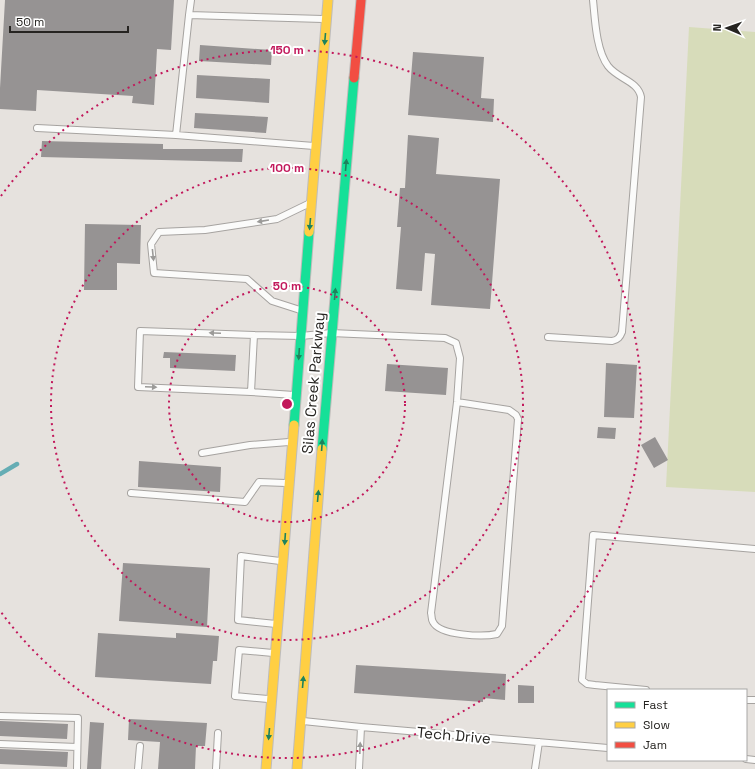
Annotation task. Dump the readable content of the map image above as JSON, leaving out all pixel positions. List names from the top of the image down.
{
  "streets": {
    "main road": ["Silas Creek Parkway"],
    "lane": ["Tech Drive"]
  },
  "crossings": [
    ["Silas Creek Parkway", "Tech Drive"]
  ],
  "legend": ["Fast", "Slow", "Jam"],
  "scale_bar": "50 m",
  "north": "left",
  "rings": ["150 m", "100 m", "50 m"]
}
